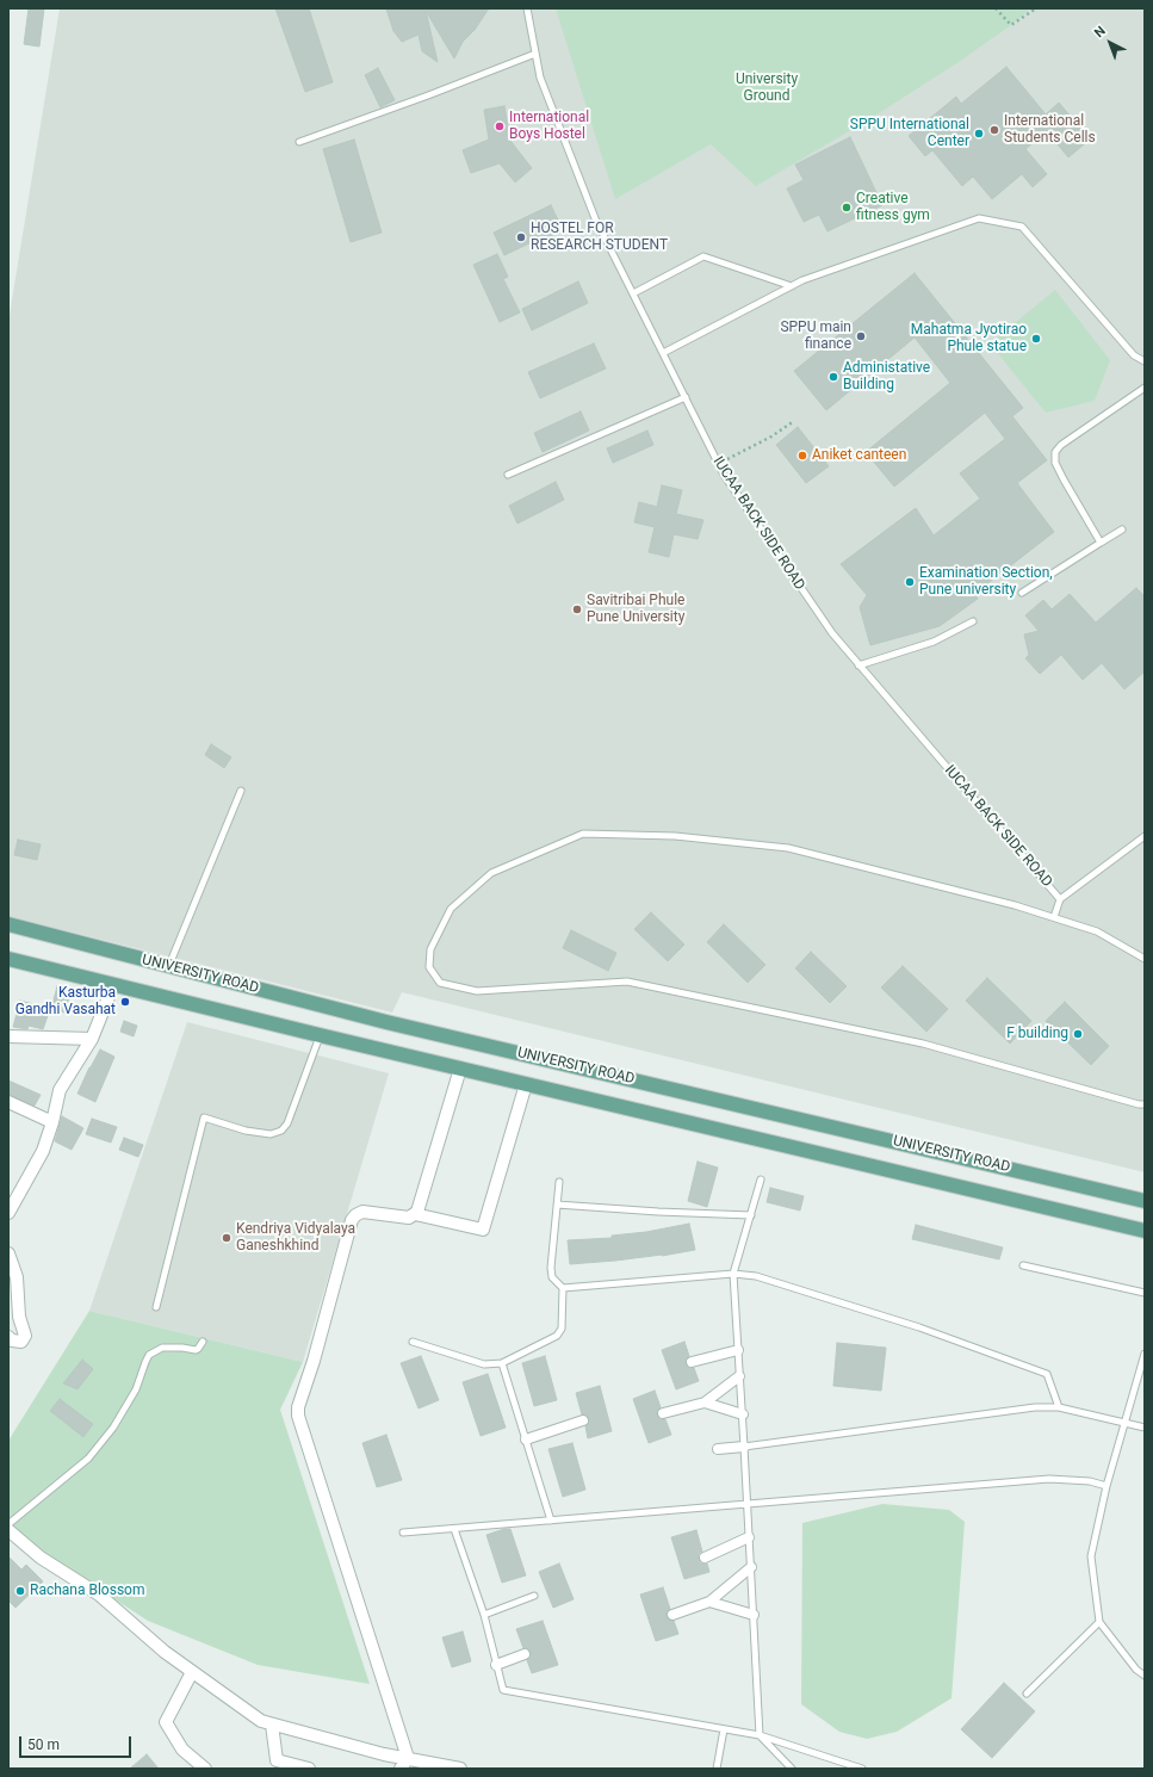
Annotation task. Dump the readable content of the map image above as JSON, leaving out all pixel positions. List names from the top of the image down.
{
  "streets": {
    "main road": ["UNIVERSITY ROAD"],
    "lane": ["IUCAA BACK SIDE ROAD"]
  },
  "parks": ["University Ground"],
  "places": [
    "International Boys Hostel",
    "International Students Cells",
    "SPPU International Center",
    "Creative fitness gym",
    "HOSTEL FOR RESEARCH STUDENT",
    "SPPU main finance",
    "Mahatma Jyotirao Phule statue",
    "Administative Building",
    "Aniket canteen",
    "Examination Section, Pune university",
    "Savitribai Phule Pune University",
    "Kasturba Gandhi Vasahat",
    "F building",
    "Kendriya Vidyalaya Ganeshkhind",
    "Rachana Blossom"
  ],
  "scale_bar": "50 m",
  "north": "top left"
}
